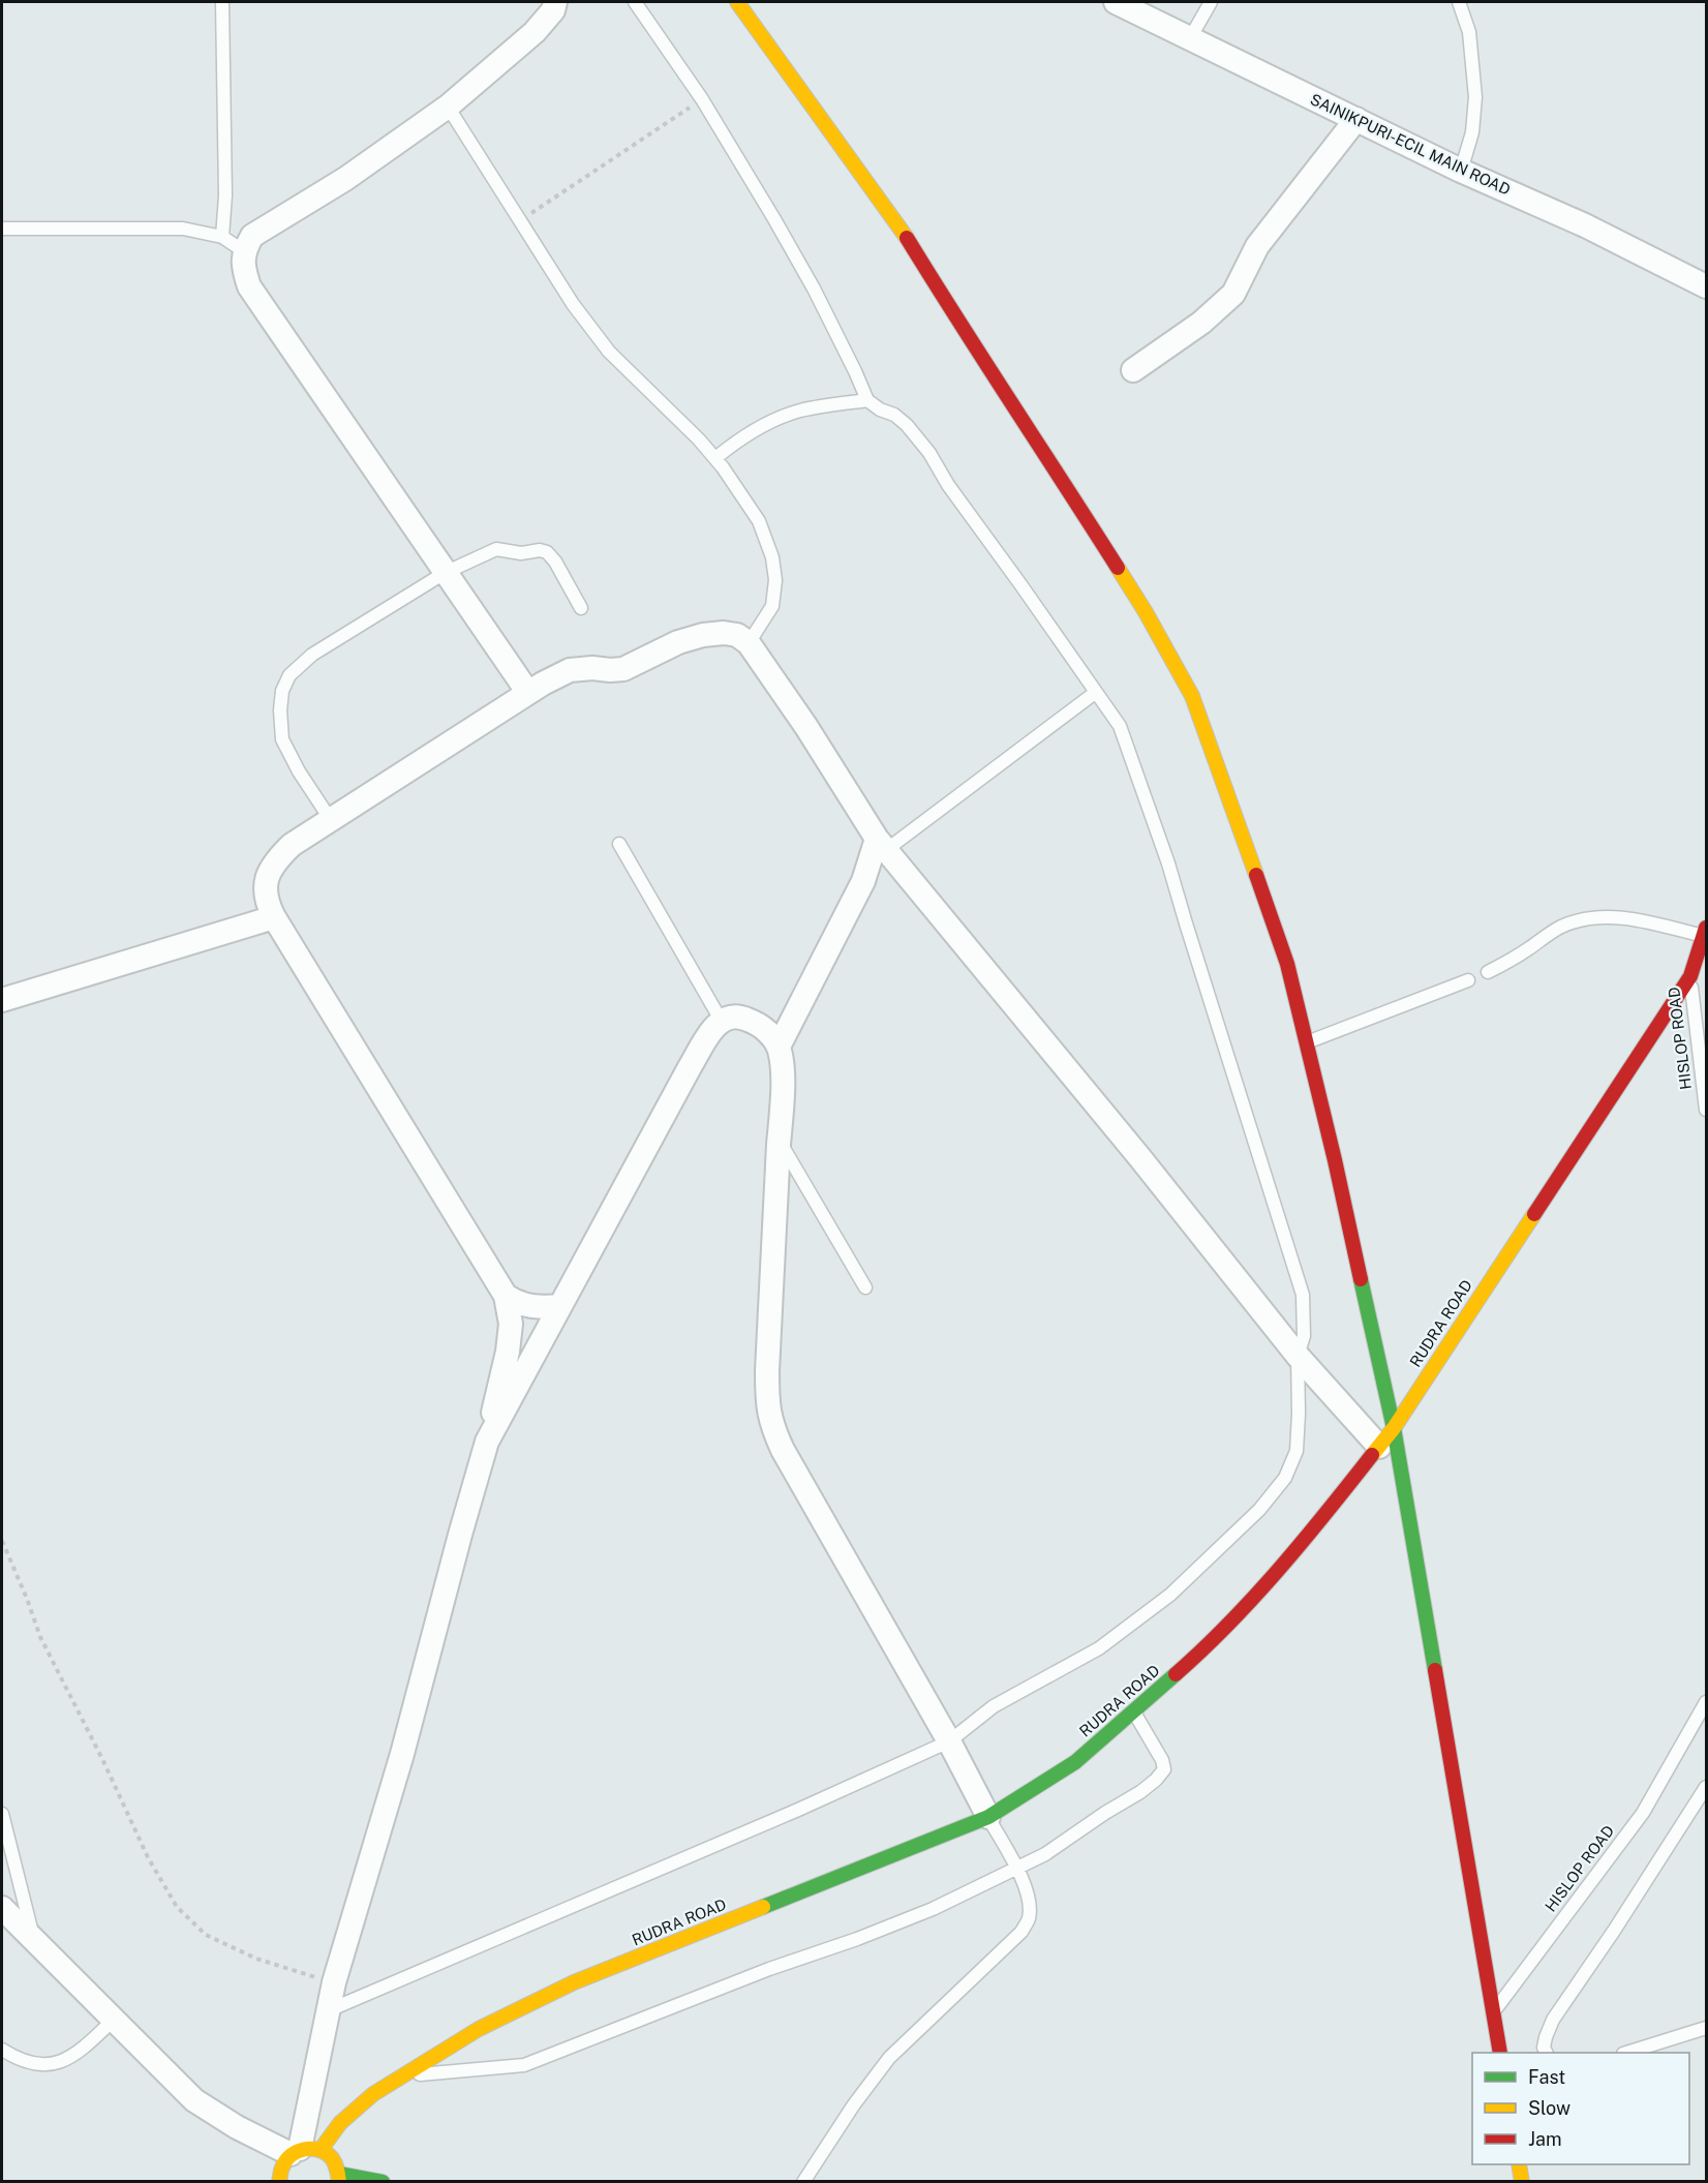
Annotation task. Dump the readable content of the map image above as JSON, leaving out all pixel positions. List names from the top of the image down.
{
  "streets": {
    "street": ["SAINIKPURI-ECIL MAIN ROAD", "HISLOP ROAD", "RUDRA ROAD"]
  },
  "crossings": [
    ["HISLOP ROAD", "RUDRA ROAD"]
  ],
  "legend": ["Fast", "Slow", "Jam"]
}
